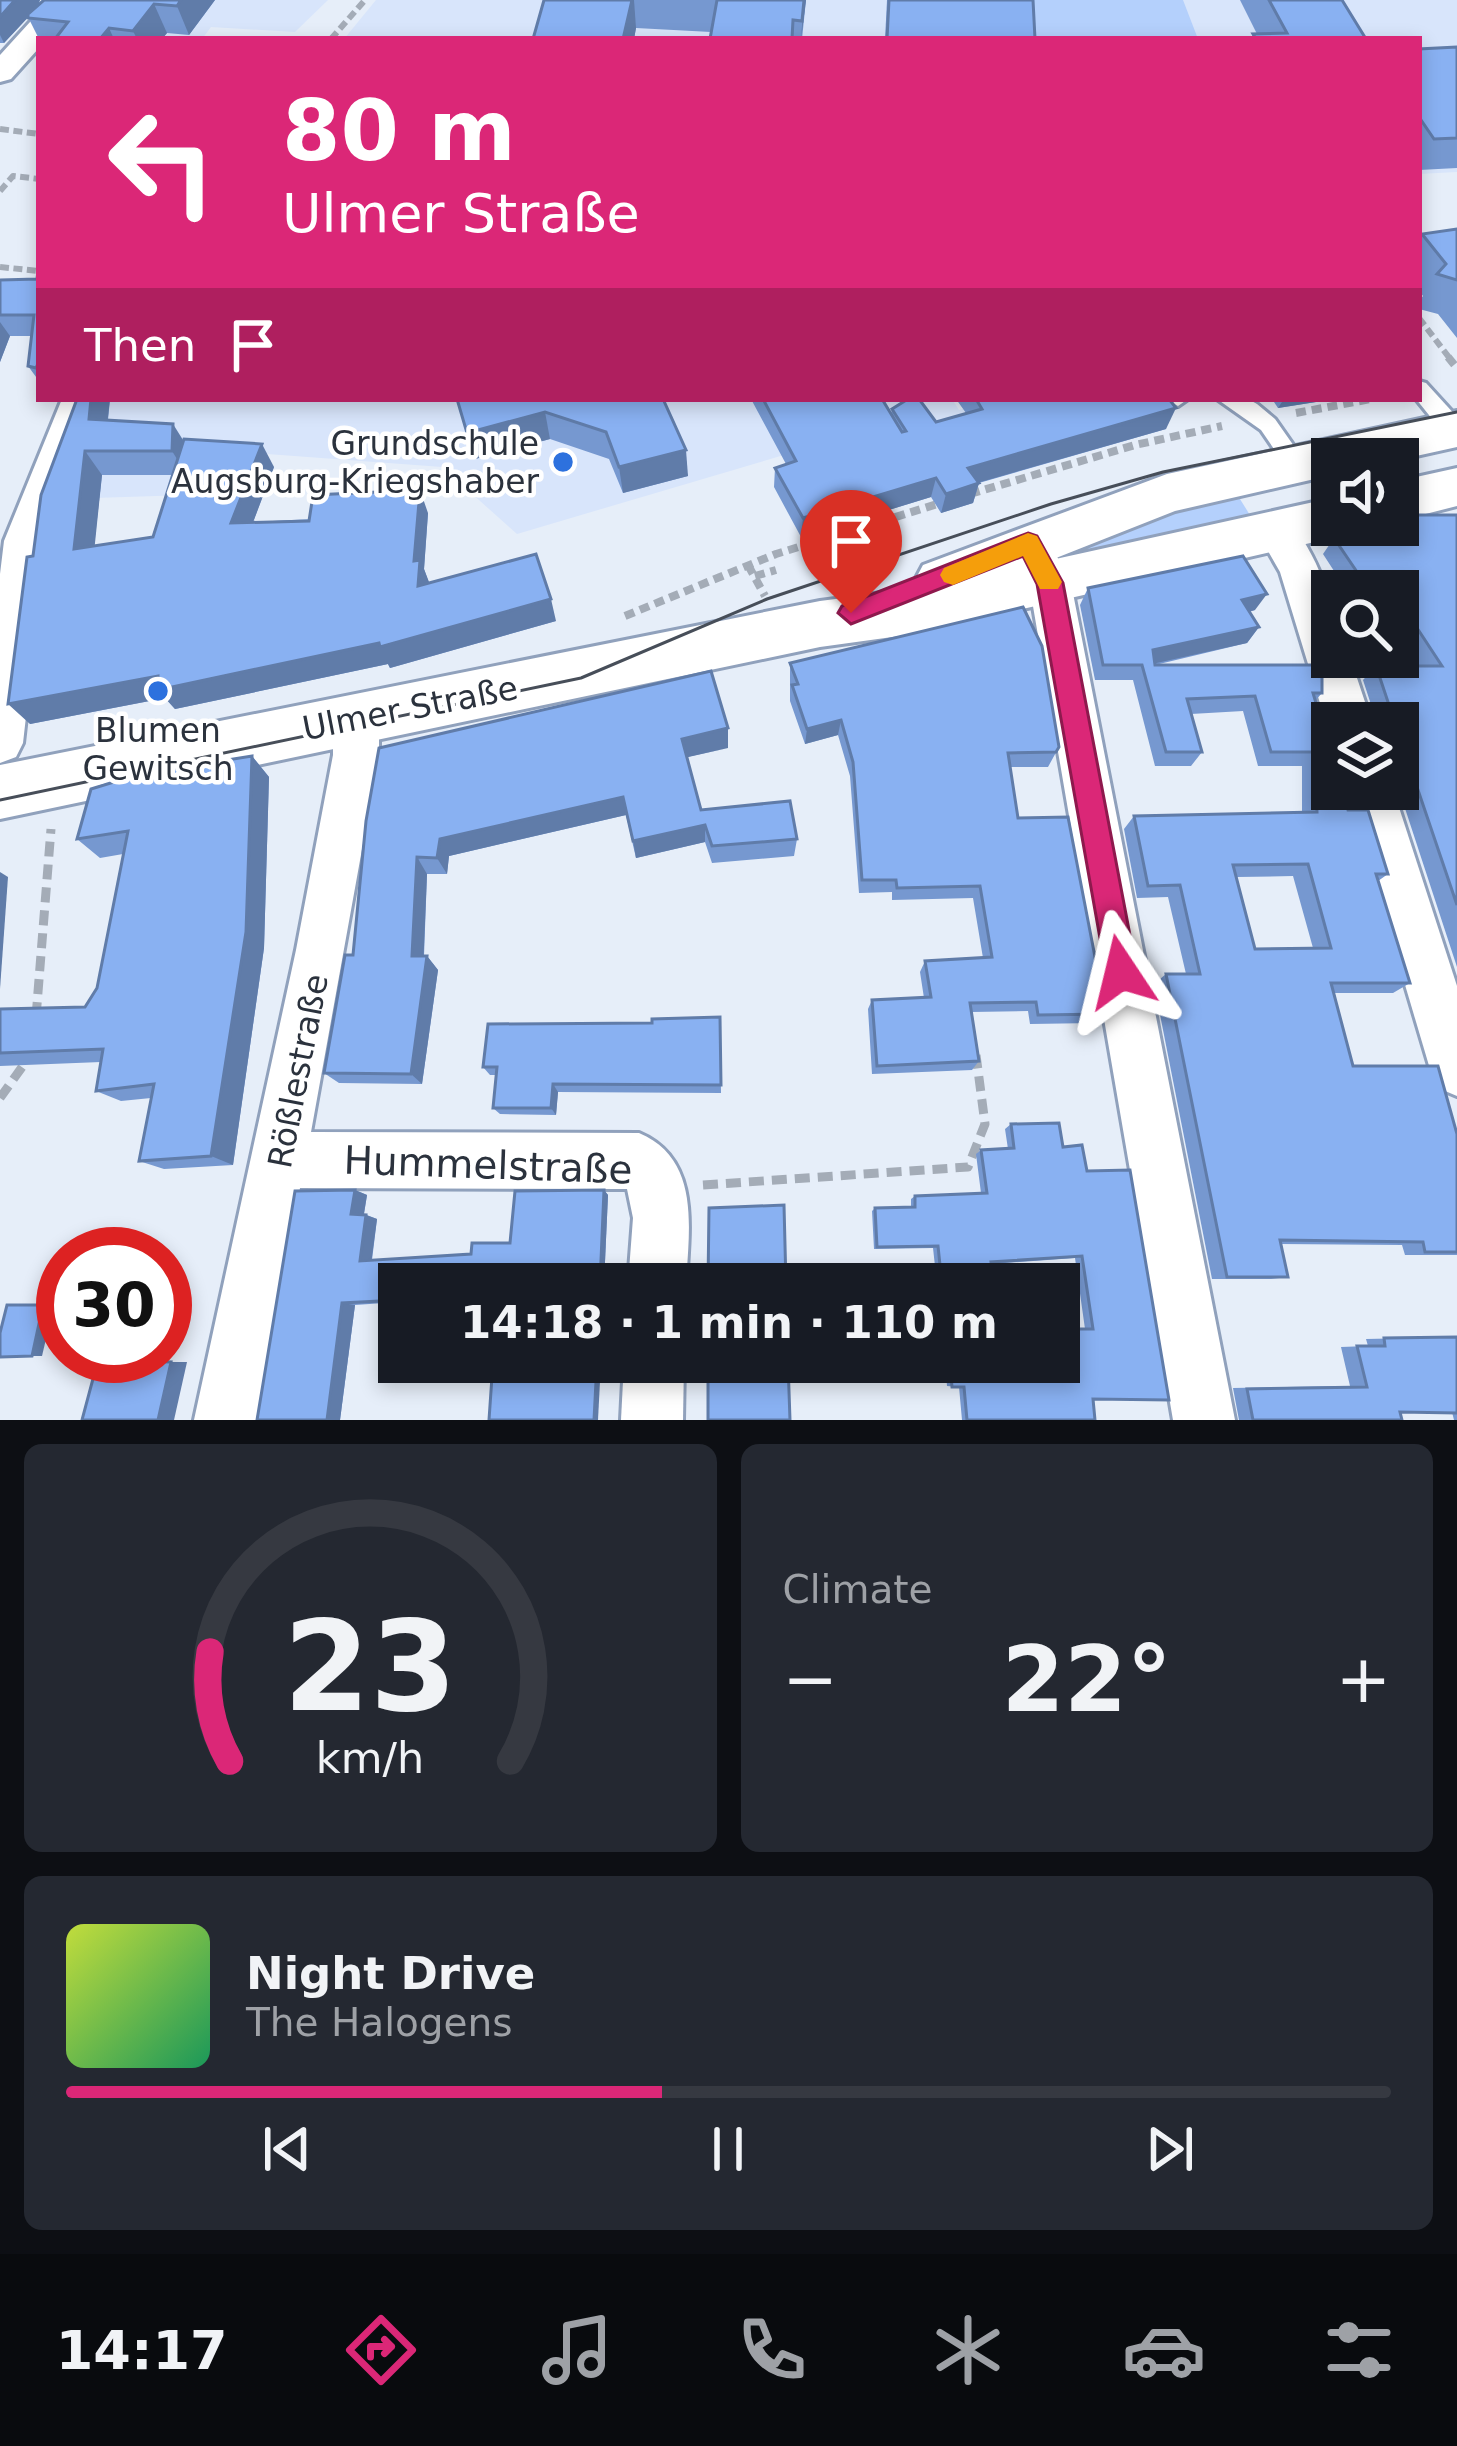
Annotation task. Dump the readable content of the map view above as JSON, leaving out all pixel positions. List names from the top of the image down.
{
  "streets": {
    "street": ["Ulmer Straße", "Rößlestraße", "Hummelstraße"]
  },
  "crossings": [
    ["Ulmer Straße", "Rößlestraße"],
    ["Rößlestraße", "Hummelstraße"]
  ],
  "places": ["Grundschule Augsburg-Kriegshaber", "Blumen Gewitsch"],
  "page": {
    "turn": ["80 m", "Ulmer Straße"],
    "then": "Then",
    "limit": "30",
    "trip": "14:18 · 1 min · 110 m",
    "tile": "Climate",
    "heat": ["−", "22°", "+"],
    "song": ["Night Drive", "The Halogens"],
    "tabs": "14:17",
    "gauge": ["23", "km/h"]
  }
}
